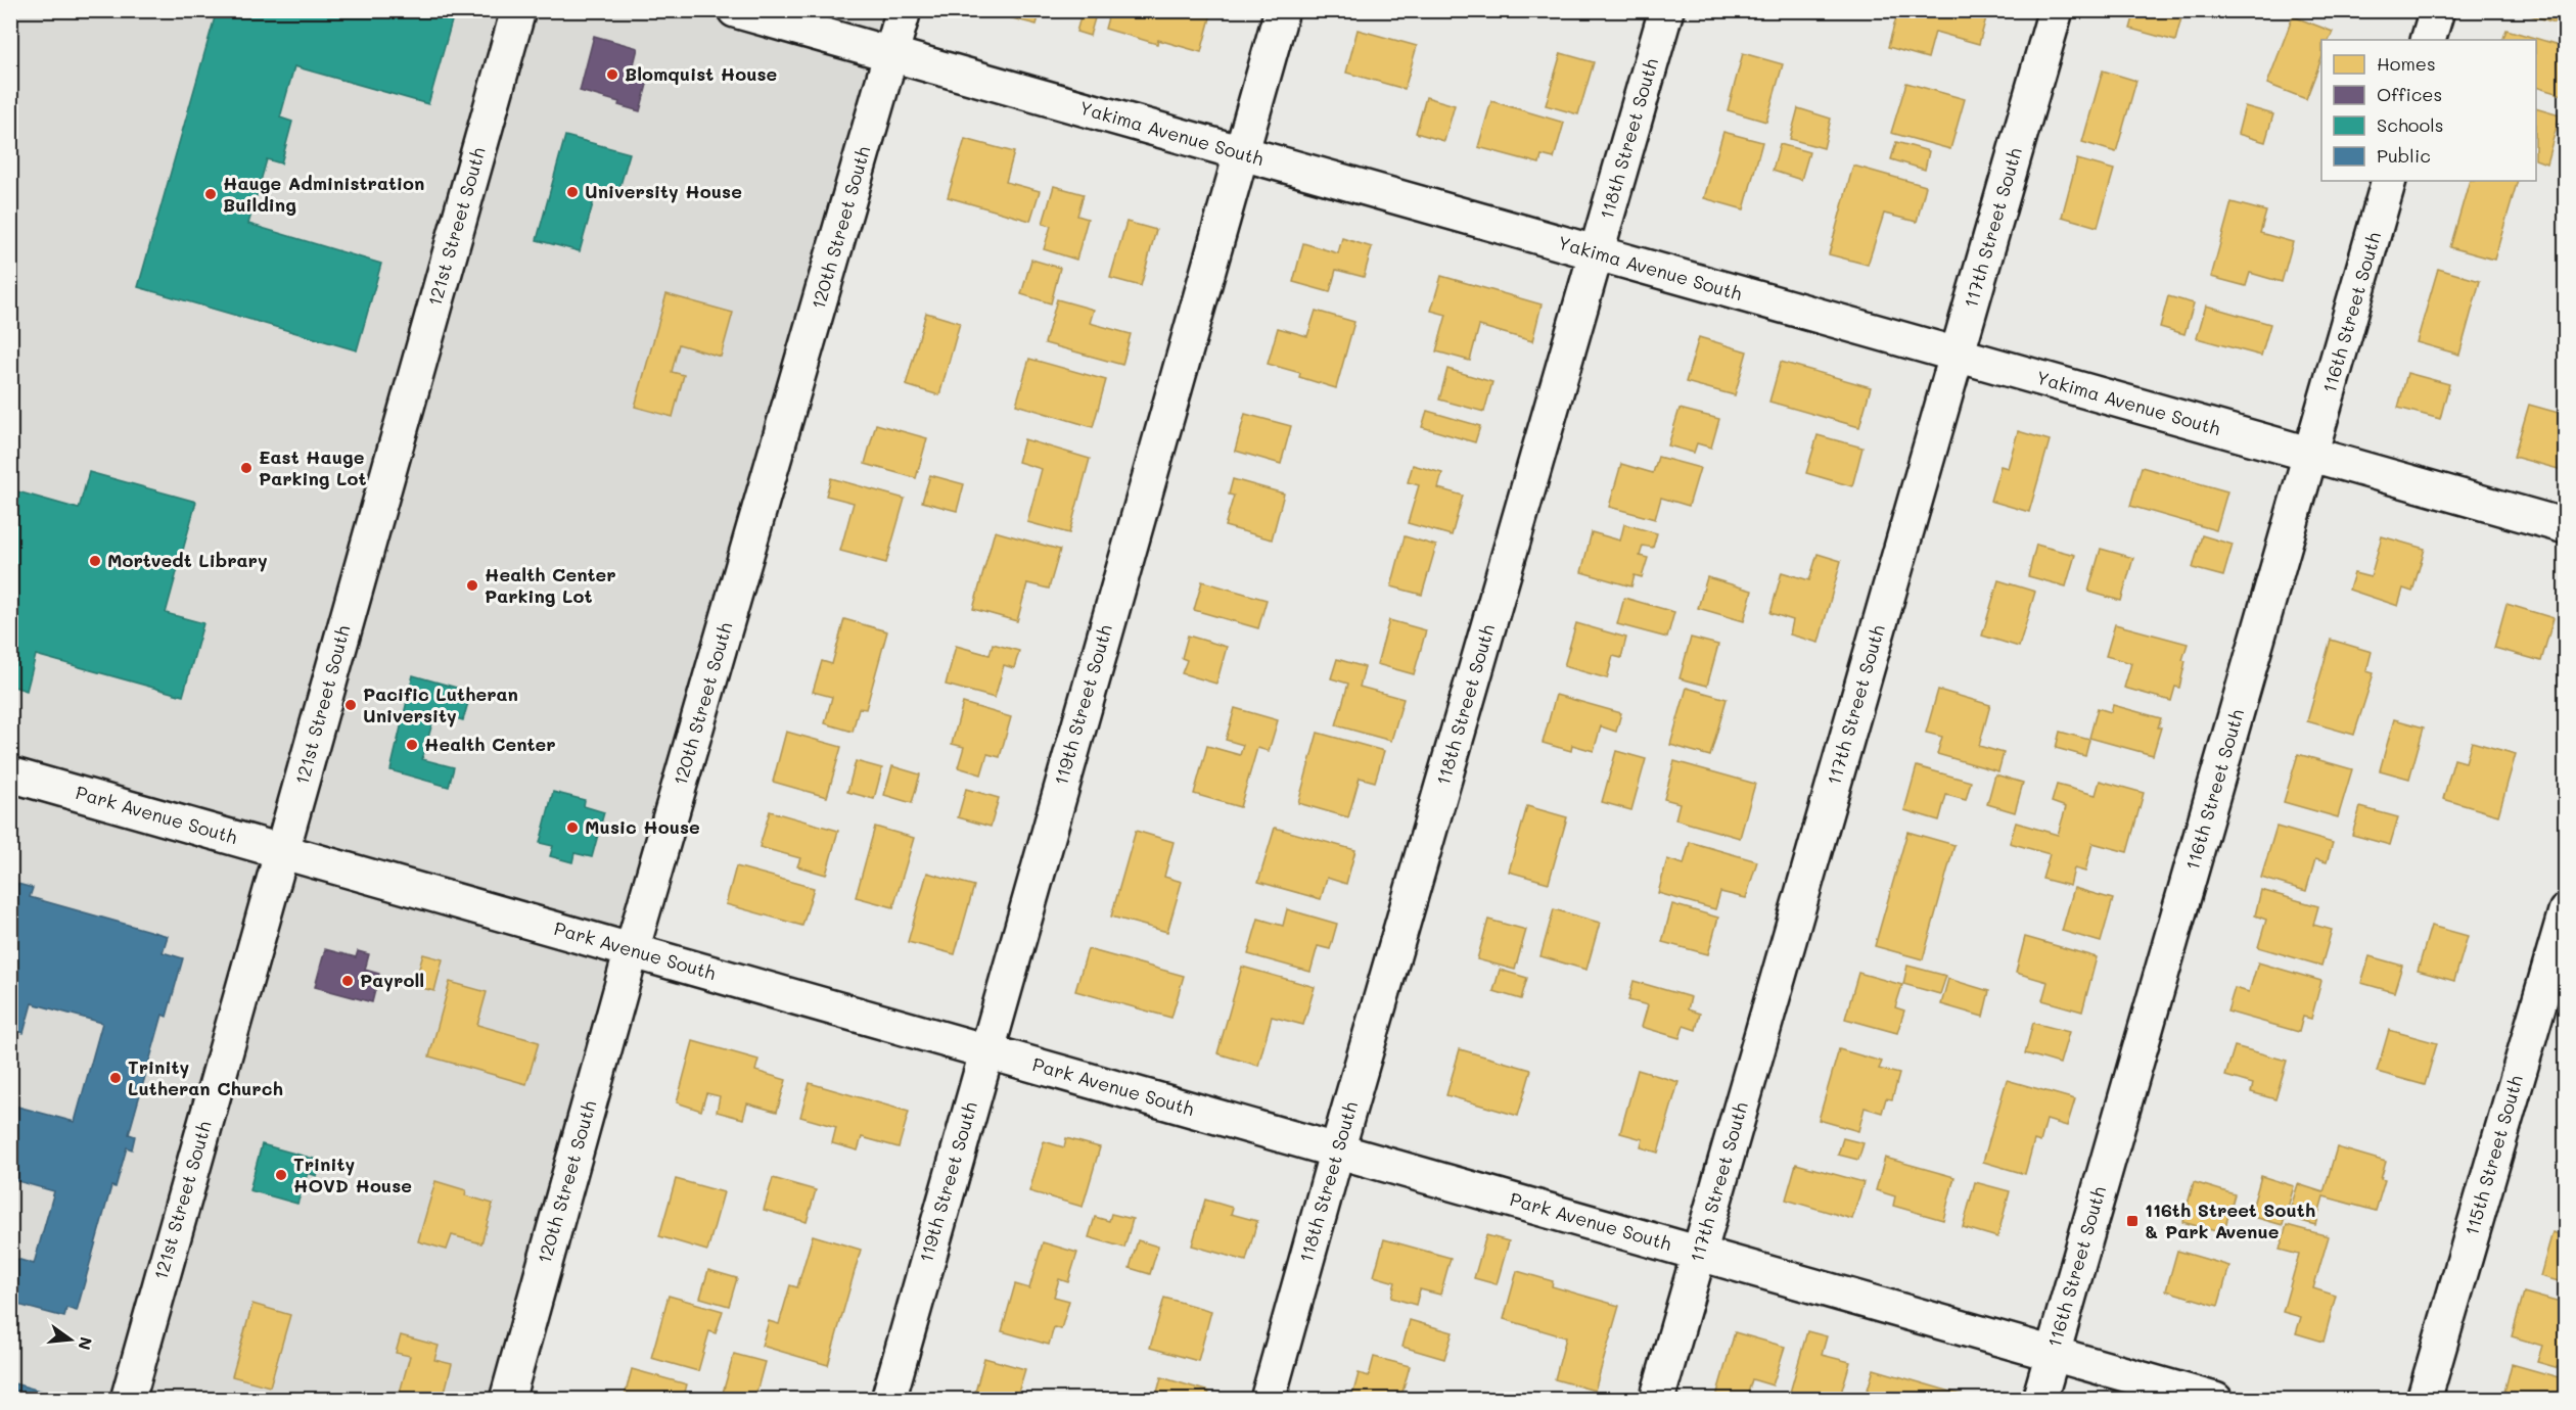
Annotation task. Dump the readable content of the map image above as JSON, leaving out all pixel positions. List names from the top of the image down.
{
  "streets": {
    "street": [
      "Yakima Avenue South",
      "118th Street South",
      "121st Street South",
      "120th Street South",
      "117th Street South",
      "116th Street South",
      "119th Street South",
      "Park Avenue South",
      "115th Street South"
    ]
  },
  "crossings": [
    ["Yakima Avenue South", "118th Street South"],
    ["Yakima Avenue South", "120th Street South"],
    ["Yakima Avenue South", "117th Street South"],
    ["Yakima Avenue South", "116th Street South"],
    ["Yakima Avenue South", "119th Street South"],
    ["118th Street South", "Park Avenue South"],
    ["121st Street South", "Park Avenue South"],
    ["120th Street South", "Park Avenue South"],
    ["117th Street South", "Park Avenue South"],
    ["116th Street South", "Park Avenue South"],
    ["119th Street South", "Park Avenue South"]
  ],
  "places": {
    "other": [
      "Blomquist House",
      "University House",
      "Hauge Administration Building",
      "East Hauge Parking Lot",
      "Mortvedt Library",
      "Health Center Parking Lot",
      "Pacific Lutheran University",
      "Health Center",
      "Music House",
      "Payroll",
      "Trinity Lutheran Church",
      "Trinity HOVD House"
    ],
    "transit": ["116th Street South & Park Avenue"]
  },
  "legend": [
    "Homes",
    "Offices",
    "Schools",
    "Public"
  ],
  "north": "right"
}
